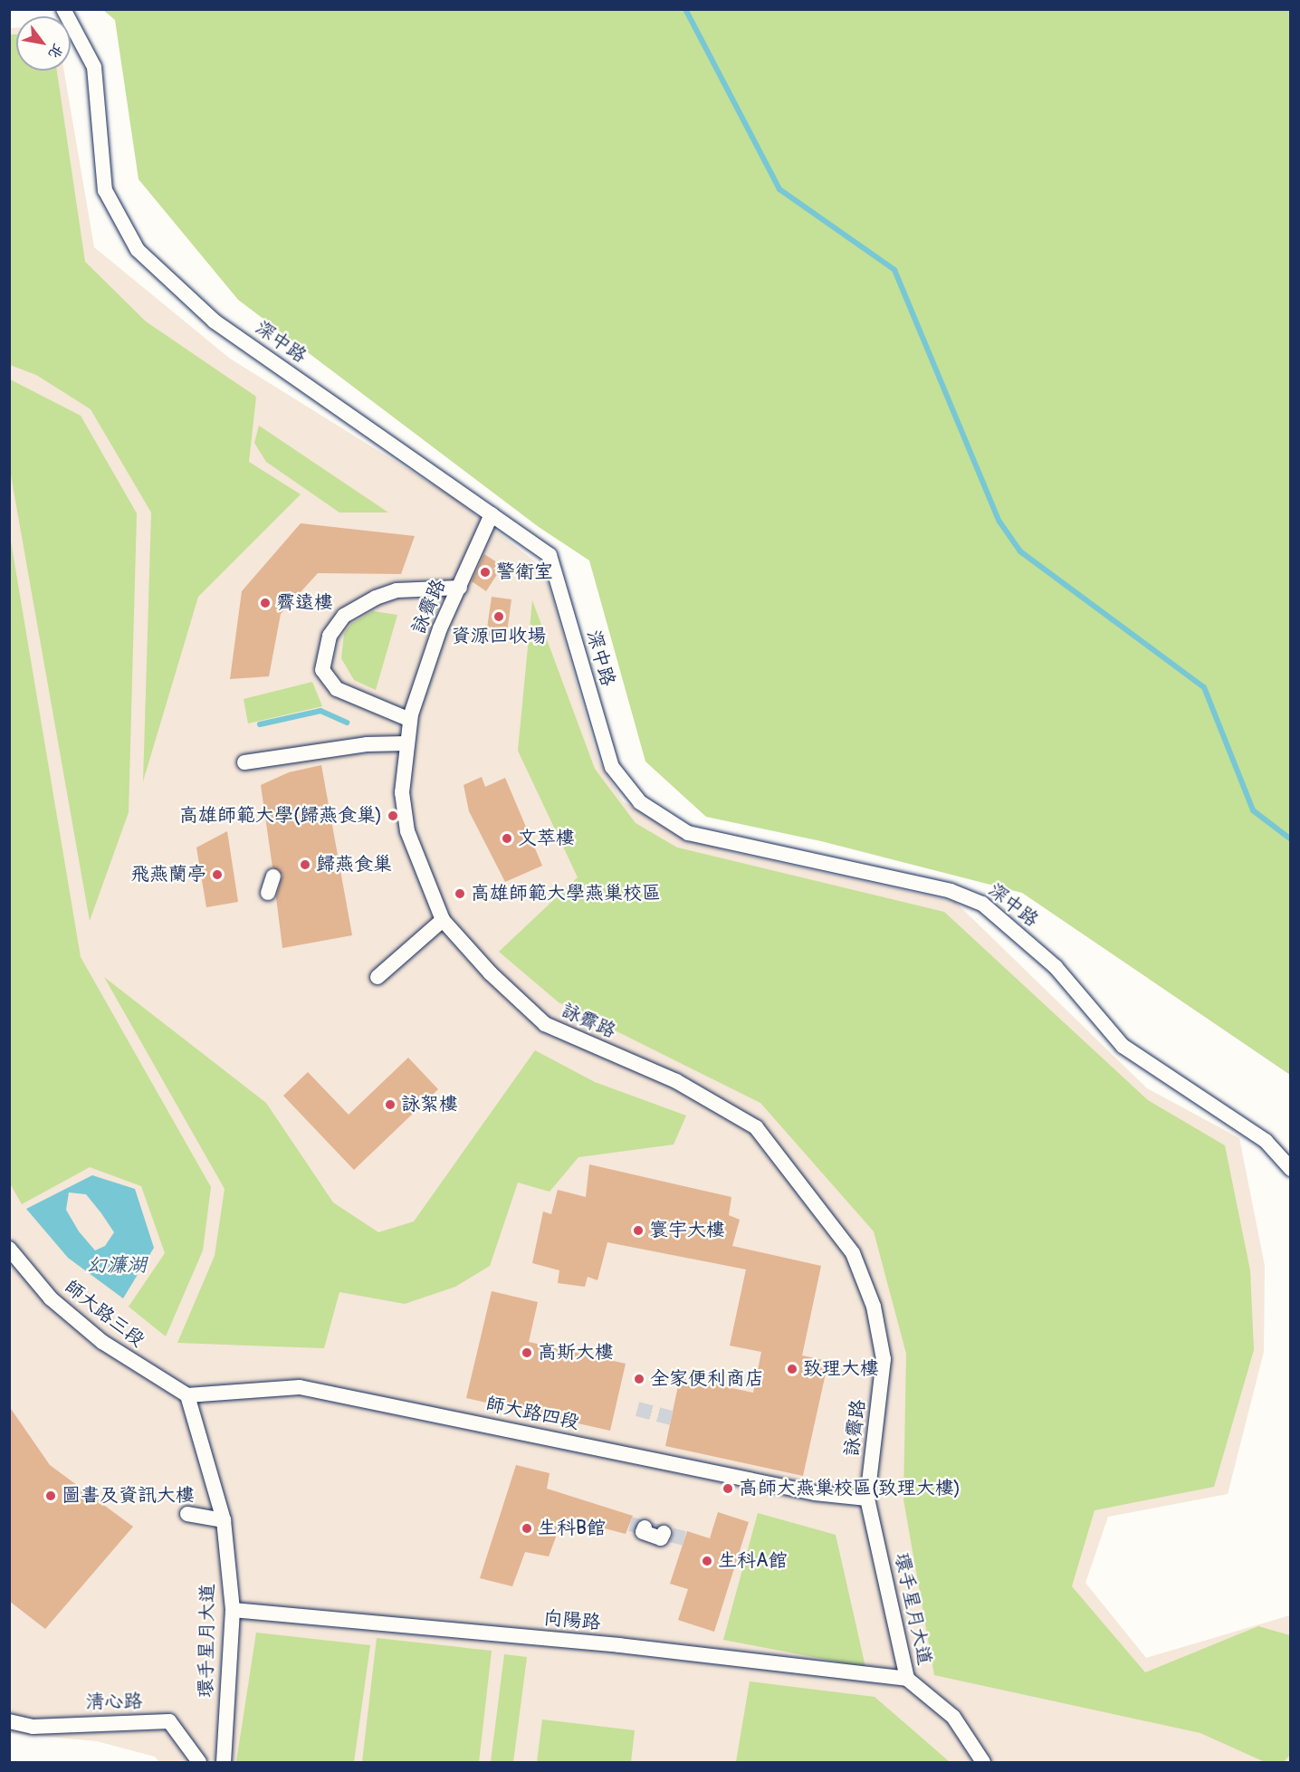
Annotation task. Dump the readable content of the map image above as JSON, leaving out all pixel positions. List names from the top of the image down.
{
  "streets": {
    "street": [
      "深中路",
      "詠霽路",
      "師大路三段",
      "師大路四段",
      "環手星月大道",
      "向陽路",
      "清心路"
    ]
  },
  "crossings": [
    ["深中路", "詠霽路"],
    ["詠霽路", "師大路四段"],
    ["詠霽路", "環手星月大道"],
    ["師大路三段", "師大路四段"],
    ["師大路三段", "環手星月大道"],
    ["師大路四段", "環手星月大道"],
    ["環手星月大道", "向陽路"]
  ],
  "water": ["幻濂湖"],
  "places": [
    "警衛室",
    "霽遠樓",
    "資源回收場",
    "高雄師範大學(歸燕食巢)",
    "文萃樓",
    "歸燕食巢",
    "飛燕蘭亭",
    "高雄師範大學燕巢校區",
    "詠絮樓",
    "寰宇大樓",
    "高斯大樓",
    "致理大樓",
    "全家便利商店",
    "高師大燕巢校區(致理大樓)",
    "圖書及資訊大樓",
    "生科B館",
    "生科A館"
  ],
  "north": "bottom right"
}
